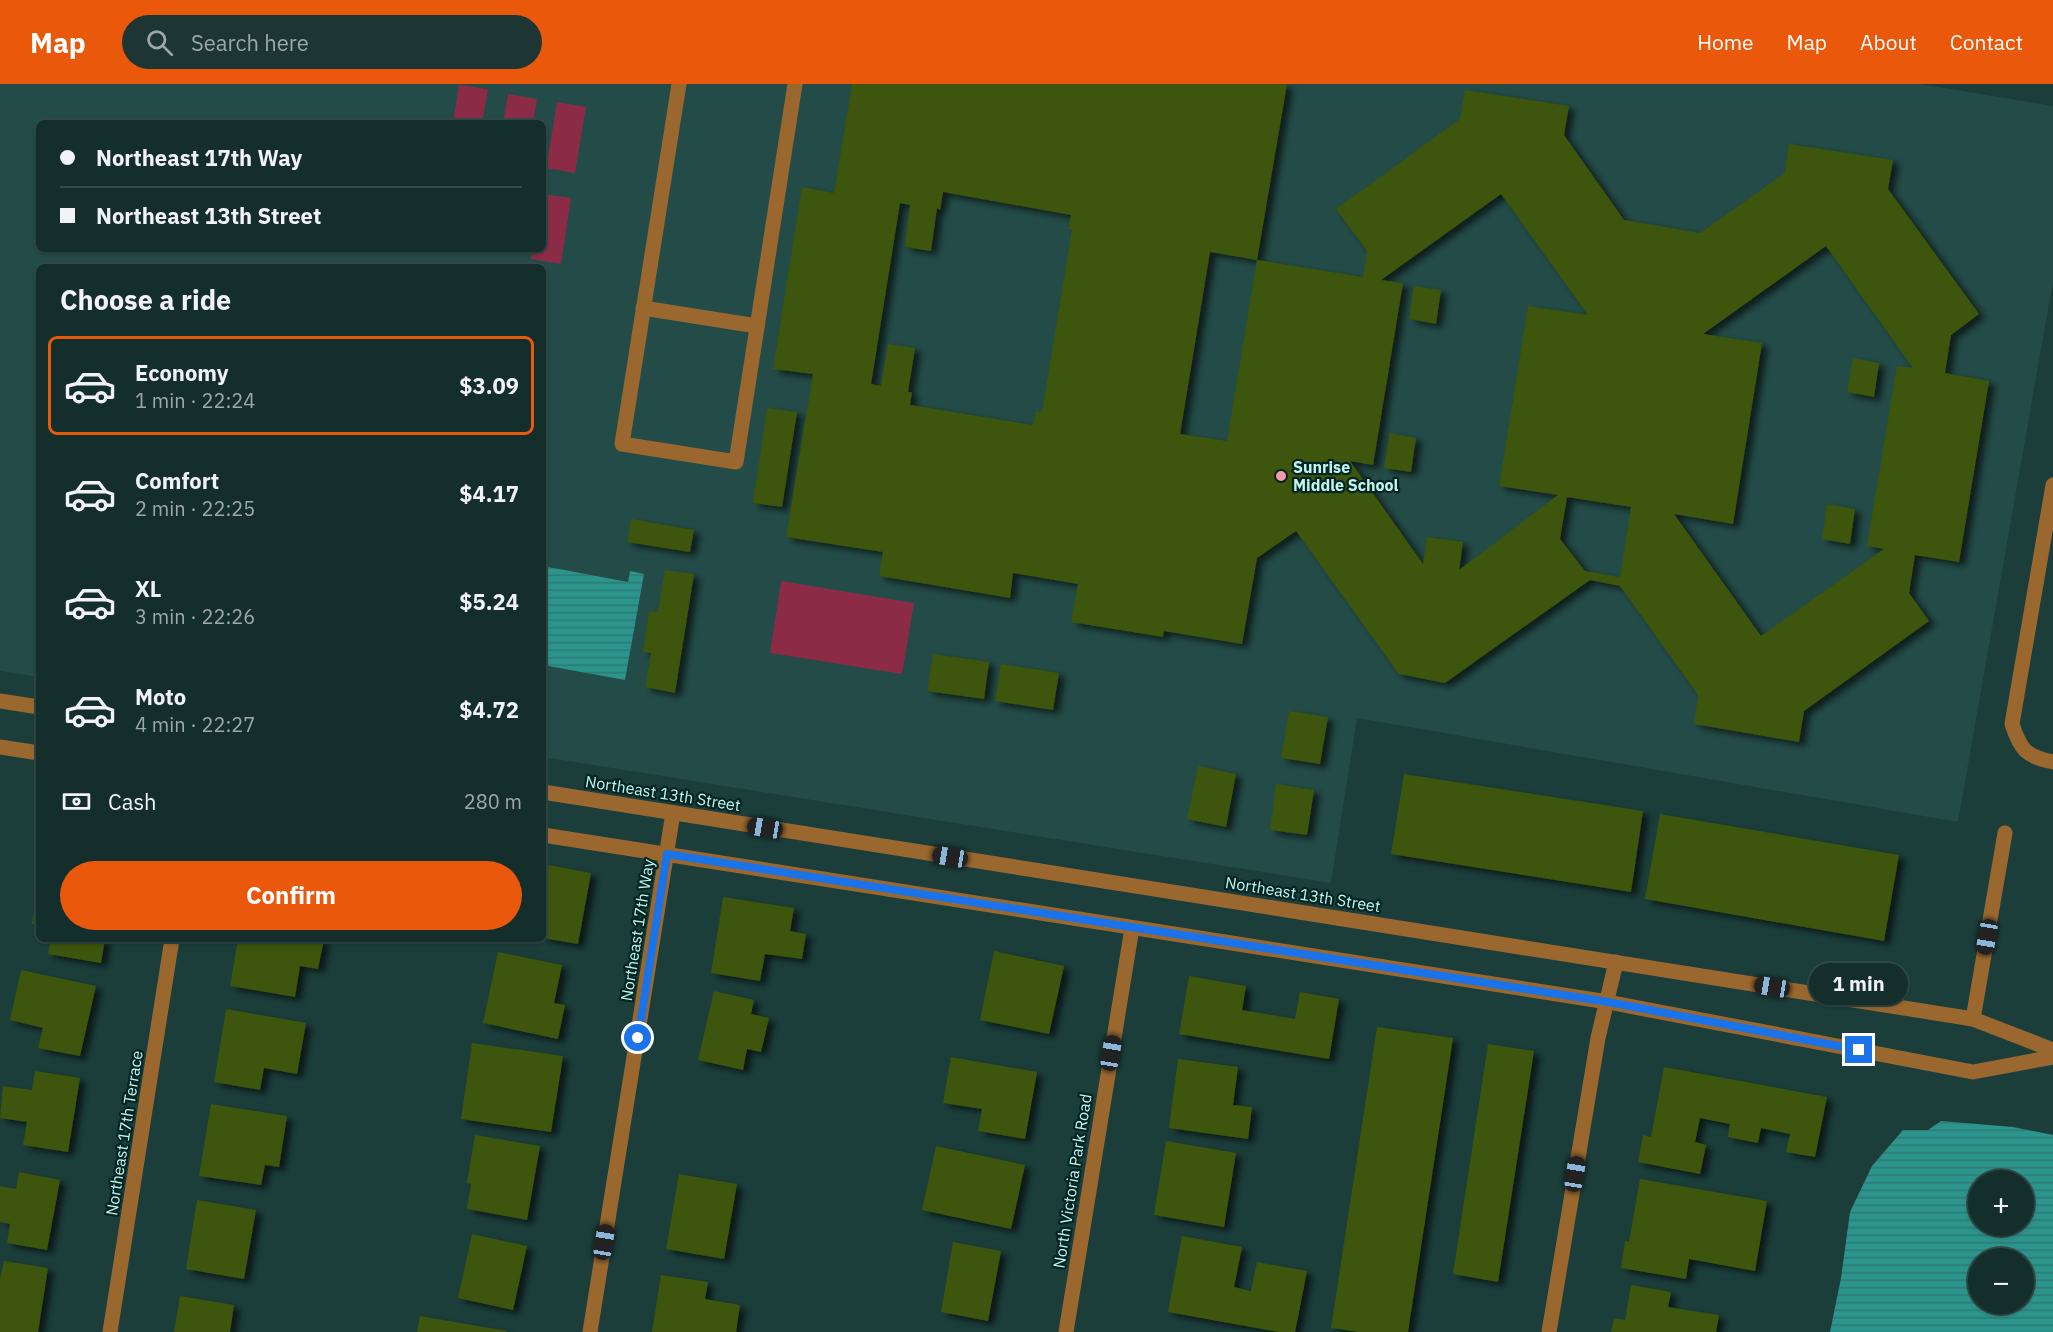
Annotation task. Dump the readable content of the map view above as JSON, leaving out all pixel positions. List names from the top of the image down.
{
  "streets": {
    "street": [
      "Northeast 13th Street",
      "Northeast 17th Way",
      "Northeast 17th Terrace",
      "North Victoria Park Road"
    ]
  },
  "crossings": [
    ["Northeast 13th Street", "Northeast 17th Way"]
  ],
  "places": ["Sunrise Middle School"],
  "page": {
    "header": "Map",
    "search": "Search here",
    "nav": [
      "Home",
      "Map",
      "About",
      "Contact"
    ],
    "banner": ["Northeast 17th Way", "Northeast 13th Street"],
    "heading": "Choose a ride",
    "list": [
      {
        "name": "Economy",
        "note": "1 min · 22:24",
        "value": "$3.09"
      },
      {
        "name": "Comfort",
        "note": "2 min · 22:25",
        "value": "$4.17"
      },
      {
        "name": "XL",
        "note": "3 min · 22:26",
        "value": "$5.24"
      },
      {
        "name": "Moto",
        "note": "4 min · 22:27",
        "value": "$4.72"
      }
    ],
    "pay": ["Cash", "280 m"],
    "buttons": "Confirm",
    "bubble": "1 min",
    "map_buttons": ["+", "−"]
  }
}
